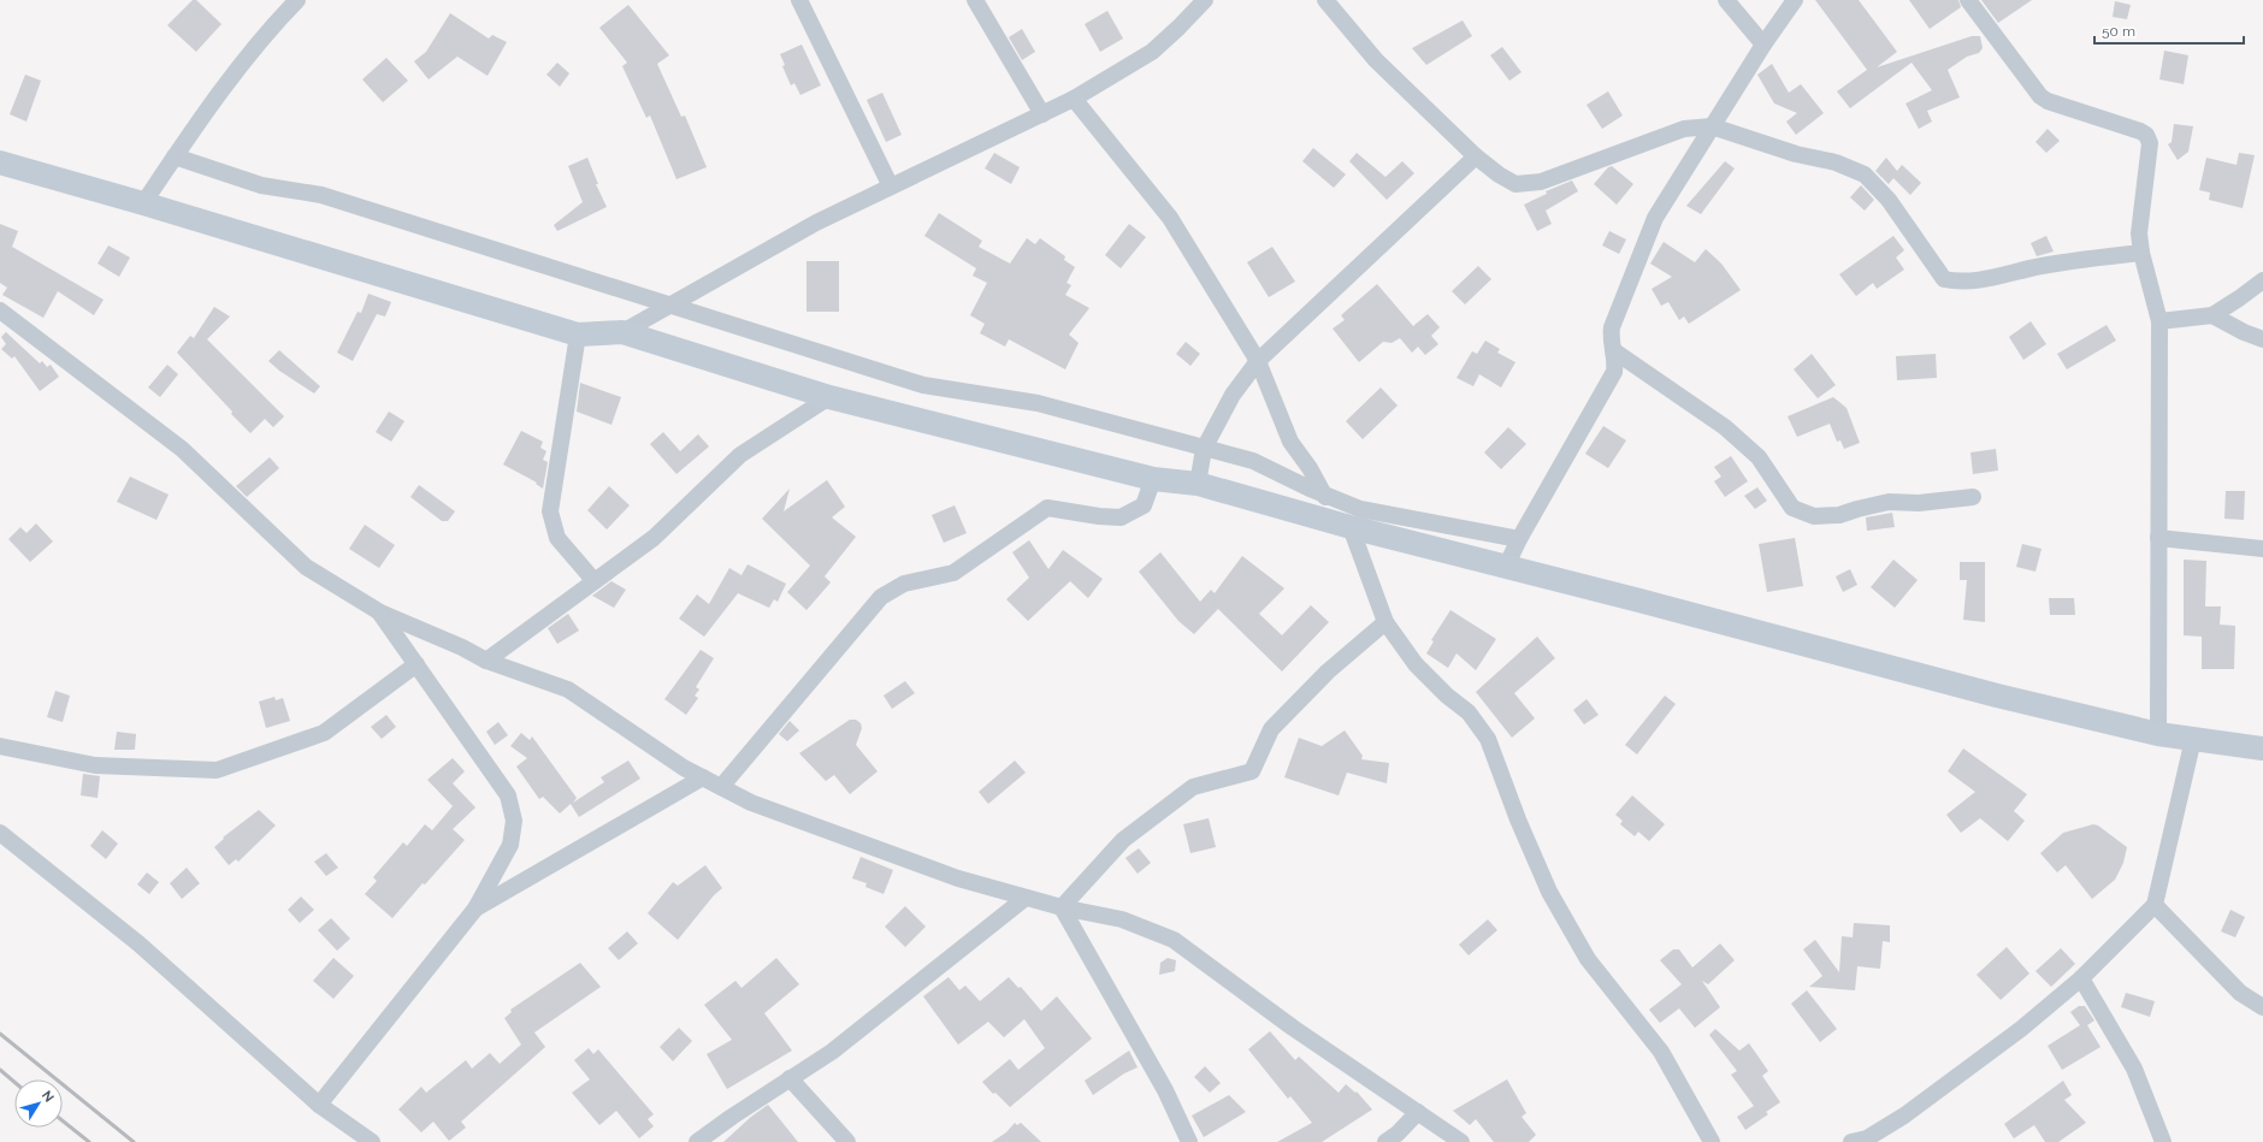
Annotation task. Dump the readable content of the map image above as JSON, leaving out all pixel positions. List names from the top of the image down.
{
  "scale_bar": "50 m",
  "north": "top right"
}
